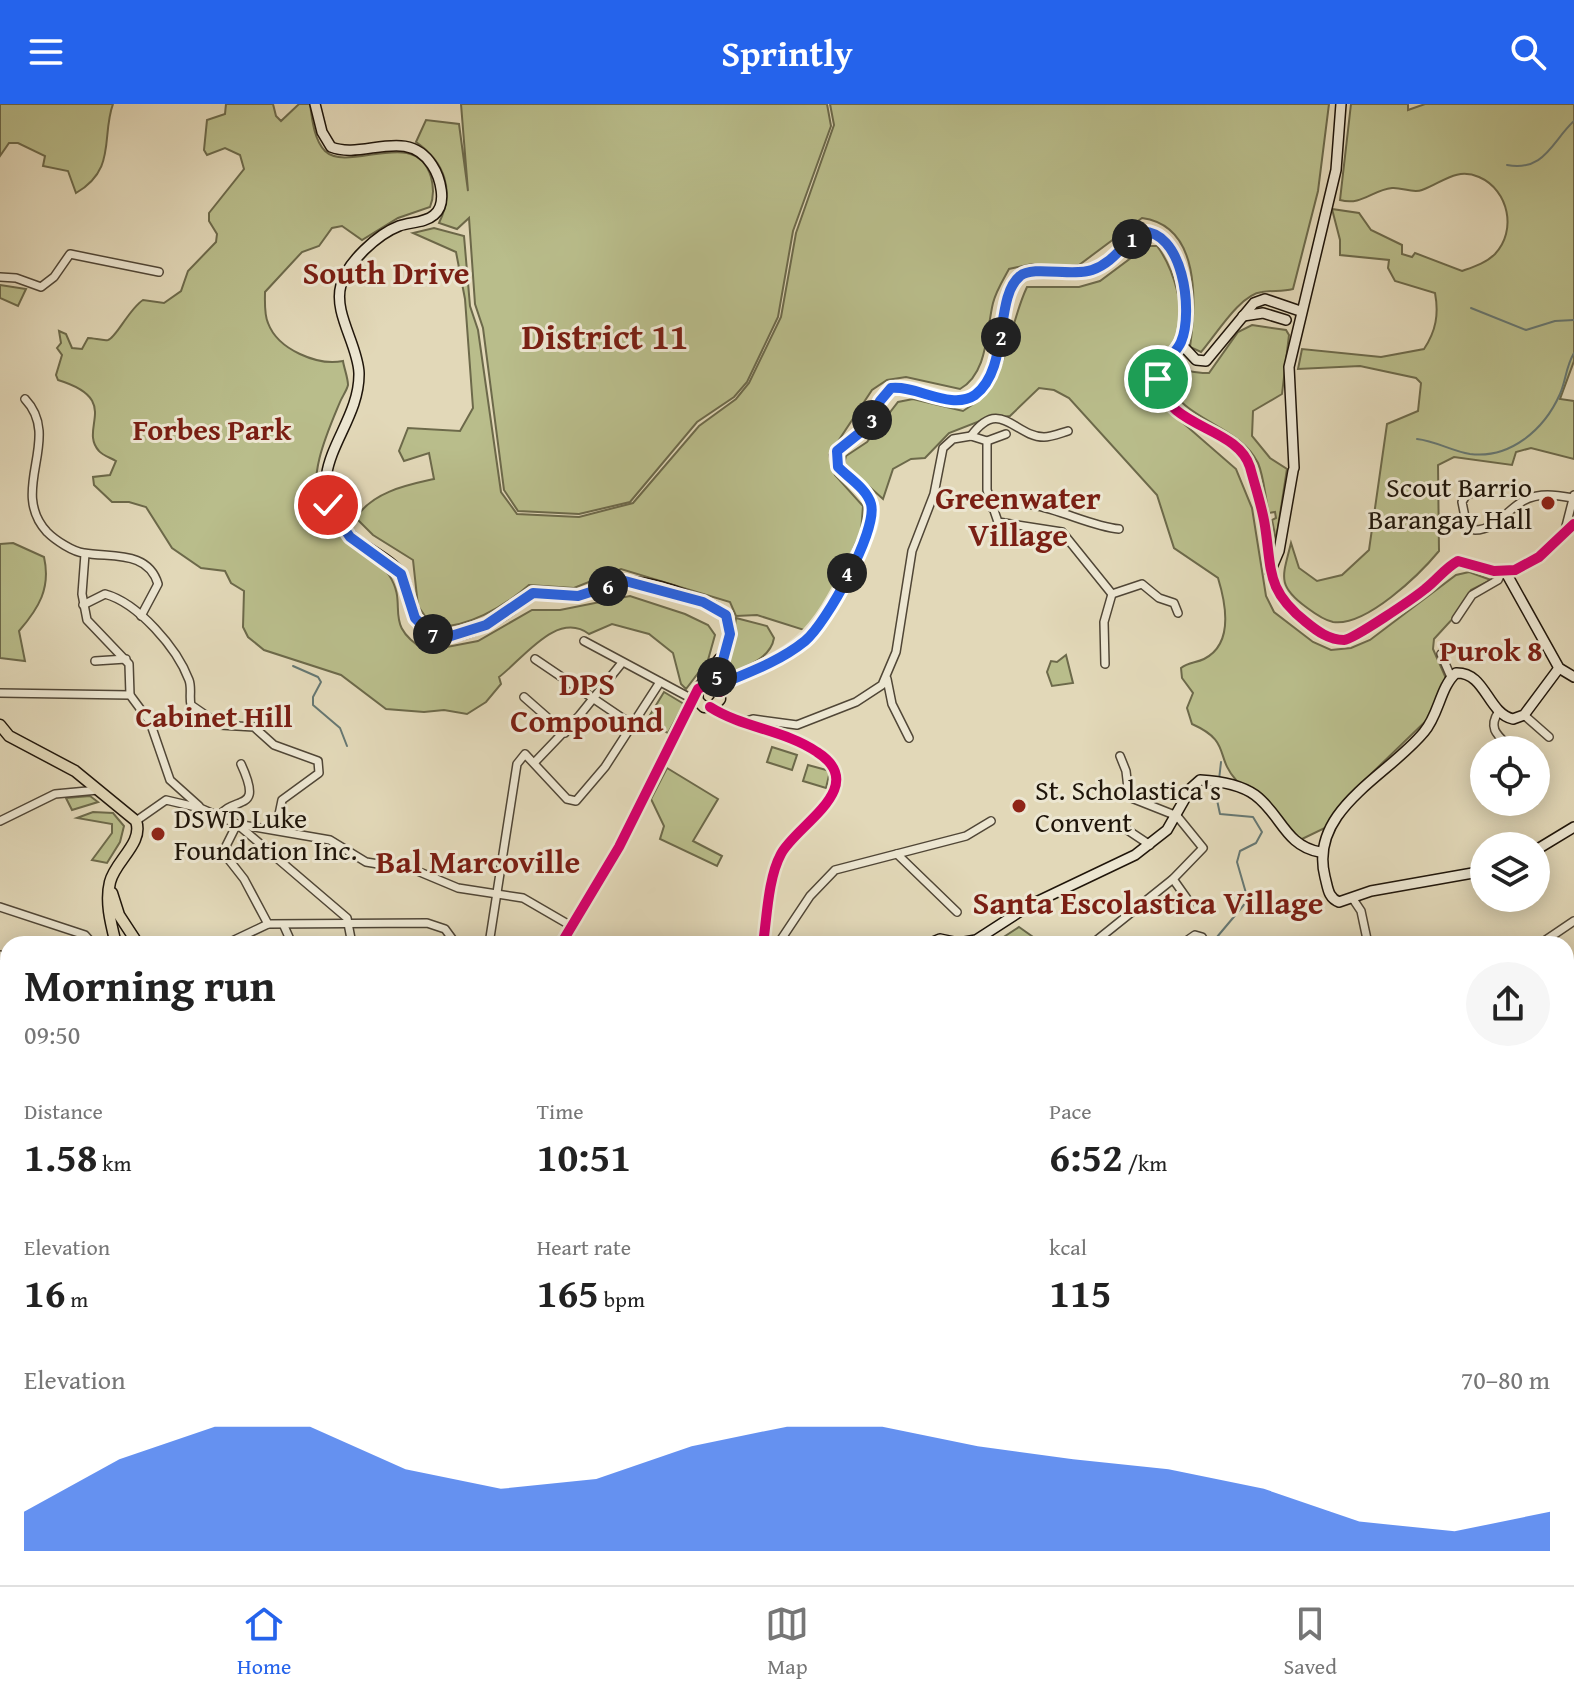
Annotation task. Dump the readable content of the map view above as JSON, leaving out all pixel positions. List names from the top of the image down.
{
  "districts": [
    "South Drive",
    "District 11",
    "Forbes Park",
    "Greenwater Village",
    "Purok 8",
    "DPS Compound",
    "Cabinet Hill",
    "Bal Marcoville",
    "Santa Escolastica Village"
  ],
  "places": ["Scout Barrio Barangay Hall", "St. Scholastica's Convent", "DSWD Luke Foundation Inc."],
  "page": {
    "header": "Sprintly",
    "pins": [
      "1",
      "2",
      "3",
      "4",
      "6",
      "7",
      "5"
    ],
    "heading": ["Morning run", "09:50"],
    "stats": [
      ["Distance", "1.58 km"],
      ["Time", "10:51"],
      ["Pace", "6:52 /km"],
      ["Elevation", "16 m"],
      ["Heart rate", "165 bpm"],
      ["kcal", "115"]
    ],
    "chart": ["Elevation", "70–80 m"],
    "tabs": ["Home", "Map", "Saved"]
  }
}
